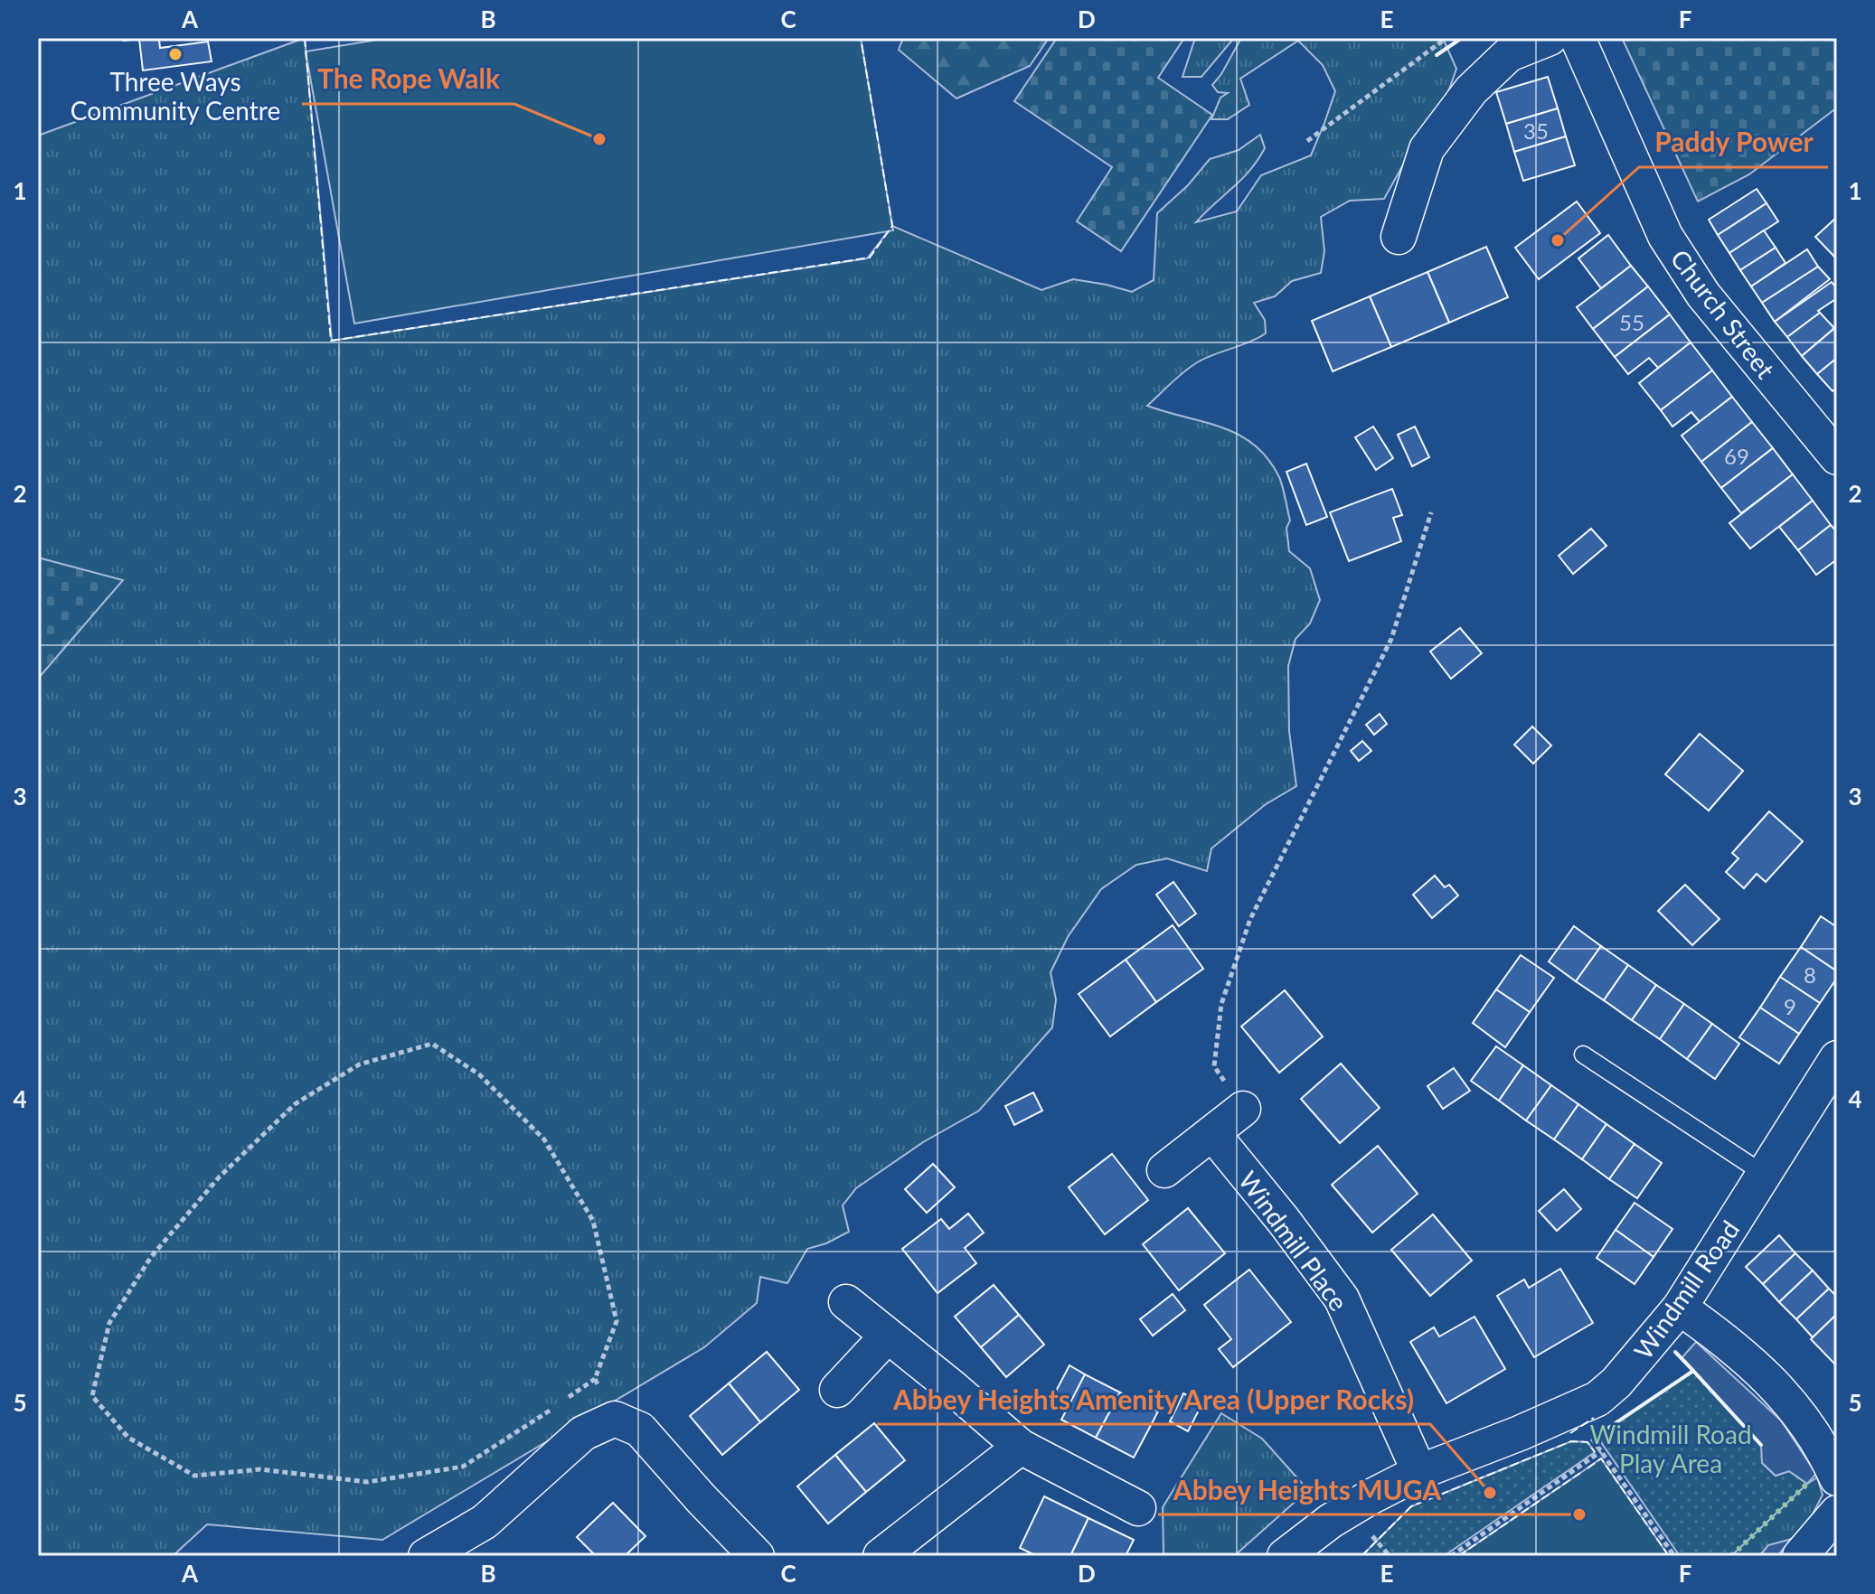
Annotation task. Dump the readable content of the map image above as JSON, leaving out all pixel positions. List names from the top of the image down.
{
  "streets": {
    "street": ["Church Street", "Windmill Place", "Windmill Road"]
  },
  "crossings": [
    ["Windmill Place", "Windmill Road"]
  ],
  "parks": ["Windmill Road Play Area"],
  "places": [
    "Three Ways Community Centre",
    "The Rope Walk",
    "Paddy Power",
    "Abbey Heights Amenity Area (Upper Rocks)",
    "Abbey Heights MUGA"
  ],
  "house_numbers": [
    "35",
    "55",
    "69",
    "8",
    "9"
  ],
  "grid": {
    "columns": [
      "A",
      "B",
      "C",
      "D",
      "E",
      "F"
    ],
    "rows": [
      "1",
      "2",
      "3",
      "4",
      "5"
    ]
  }
}
